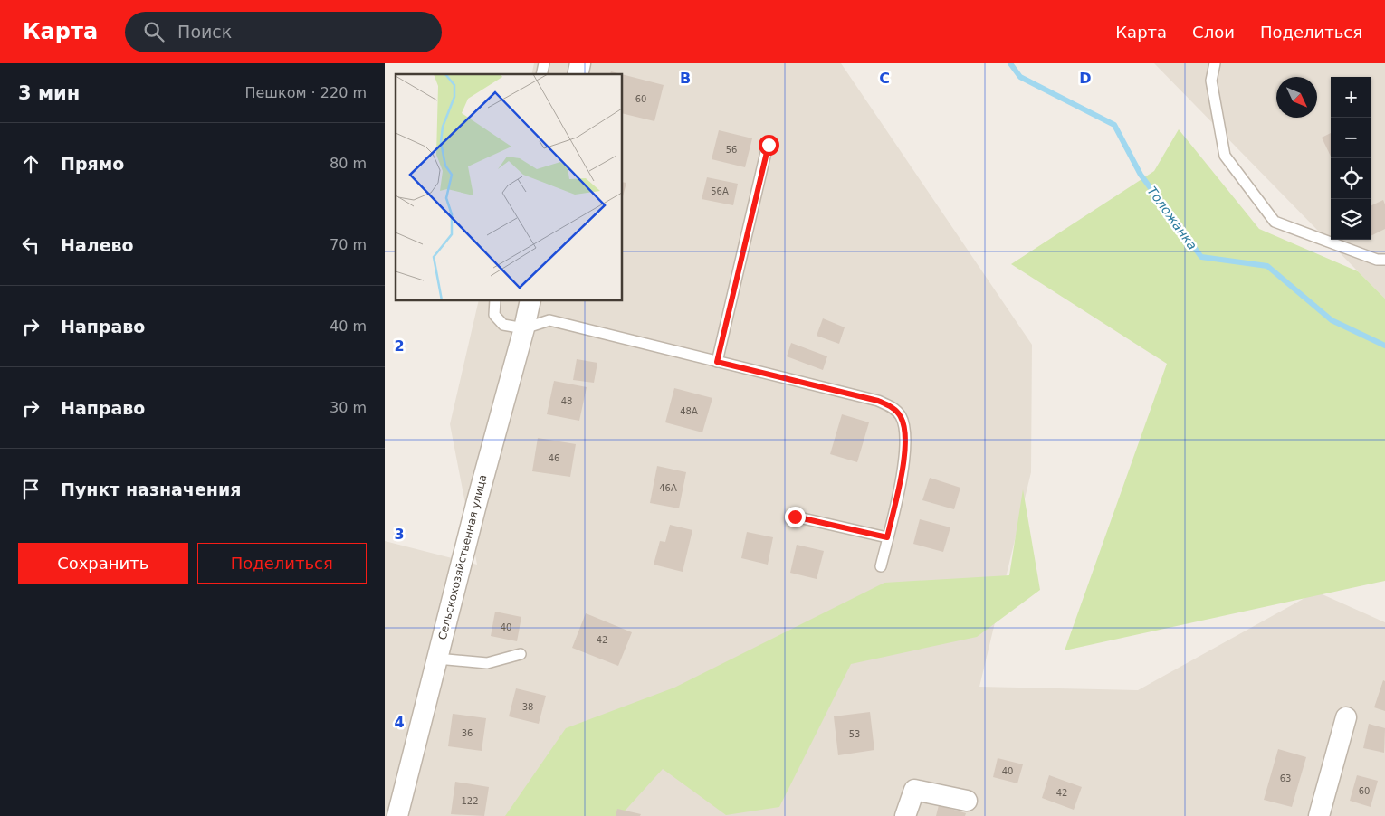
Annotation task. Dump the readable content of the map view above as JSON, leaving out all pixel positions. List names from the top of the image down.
{
  "streets": {
    "street": ["Сельскохозяйственная улица"]
  },
  "water": ["Толожанка"],
  "house_numbers": [
    "60",
    "56",
    "56А",
    "48",
    "48А",
    "46",
    "46А",
    "40",
    "42",
    "38",
    "36",
    "53",
    "40",
    "63",
    "60",
    "42",
    "122"
  ],
  "north": "bottom right",
  "page": {
    "header": "Карта",
    "search": "Поиск",
    "nav": ["Карта", "Слои", "Поделиться"],
    "heading": ["3 мин", "Пешком · 220 m"],
    "map_buttons": ["+", "−"],
    "list": [
      ["Прямо", "80 m"],
      ["Налево", "70 m"],
      ["Направо", "40 m"],
      ["Направо", "30 m"],
      "Пункт назначения"
    ],
    "buttons": ["Сохранить", "Поделиться"]
  },
  "grid": {
    "columns": ["B", "C", "D"],
    "rows": ["2", "3", "4"]
  }
}
